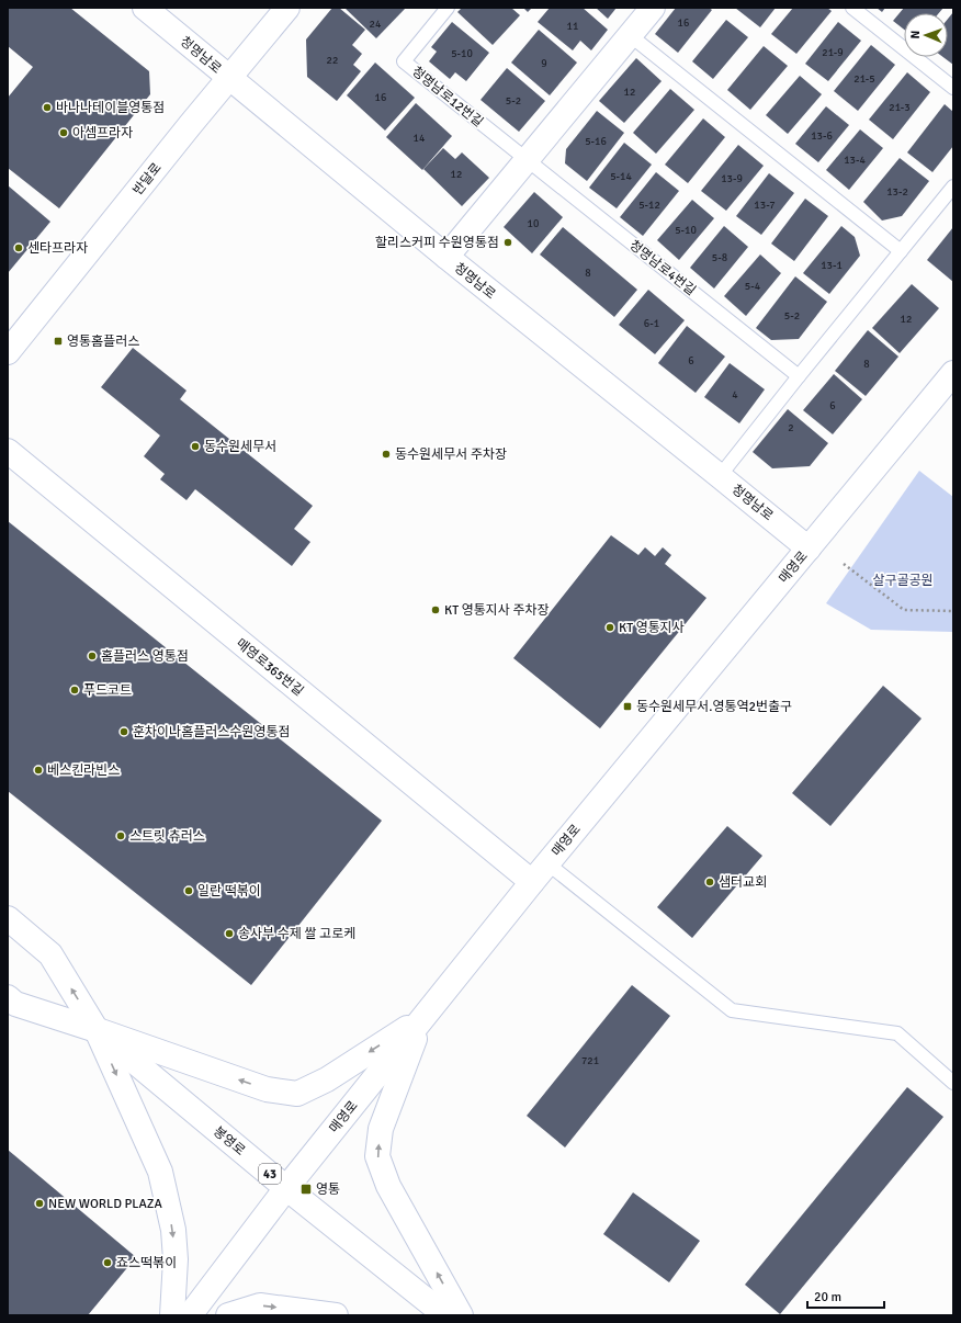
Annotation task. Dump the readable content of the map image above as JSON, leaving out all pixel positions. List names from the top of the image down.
{
  "streets": {
    "street": [
      "청명남로",
      "반달로",
      "매영로",
      "매영로365번길",
      "봉영로",
      "43"
    ],
    "lane": ["청명남로12번길", "청명남로4번길"]
  },
  "crossings": [
    ["청명남로", "반달로"],
    ["청명남로", "매영로"],
    ["청명남로12번길", "청명남로4번길"],
    ["매영로", "매영로365번길"],
    ["매영로", "봉영로"]
  ],
  "parks": ["살구골공원"],
  "places": {
    "other": [
      "바나나테이블영통점",
      "아셈프라자",
      "할리스커피 수원영통점",
      "센타프라자",
      "동수원세무서",
      "동수원세무서 주차장",
      "KT 영통지사 주차장",
      "KT 영통지사",
      "홈플러스 영통점",
      "푸드코트",
      "훈차이나홈플러스수원영통점",
      "베스킨라빈스",
      "스트릿 츄러스",
      "샘터교회",
      "일란 떡볶이",
      "송사부 수제 쌀 고로케",
      "NEW WORLD PLAZA",
      "죠스떡볶이"
    ],
    "transit": ["영통홈플러스", "동수원세무서.영통역2번출구", "영통"]
  },
  "house_numbers": [
    "16",
    "24",
    "11",
    "21-9",
    "5-10",
    "22",
    "9",
    "21-5",
    "12",
    "16",
    "5-2",
    "21-3",
    "13-6",
    "14",
    "5-16",
    "13-4",
    "12",
    "5-14",
    "13-9",
    "13-2",
    "5-12",
    "13-7",
    "10",
    "5-10",
    "5-8",
    "13-1",
    "8",
    "5-4",
    "5-2",
    "12",
    "6-1",
    "6",
    "8",
    "4",
    "6",
    "2",
    "721"
  ],
  "scale_bar": "20 m",
  "north": "left"
}
